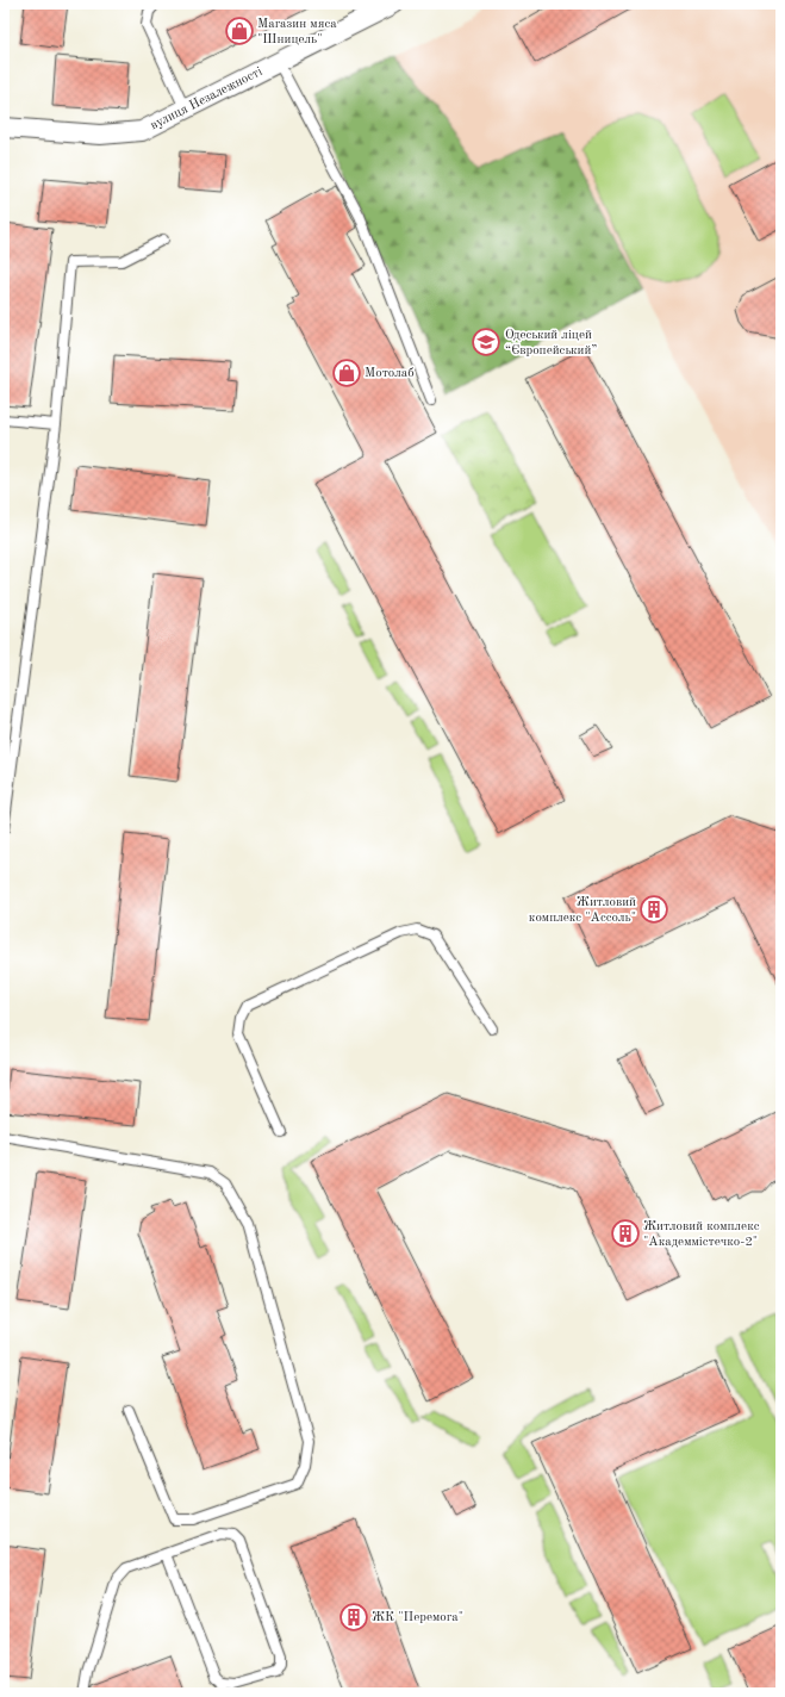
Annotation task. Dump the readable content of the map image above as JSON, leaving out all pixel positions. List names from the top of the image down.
{
  "streets": {
    "street": ["вулиця Незалежності"]
  },
  "places": {
    "shop": ["Магазин мяса \"Шницель\"", "Мотолаб"],
    "school or university": ["Одеський ліцей “Європейський”"],
    "building": ["Житловий комплекс \"Ассоль\"", "Житловий комплекс \"Академмістечко-2\"", "ЖК \"Перемога\""]
  }
}
